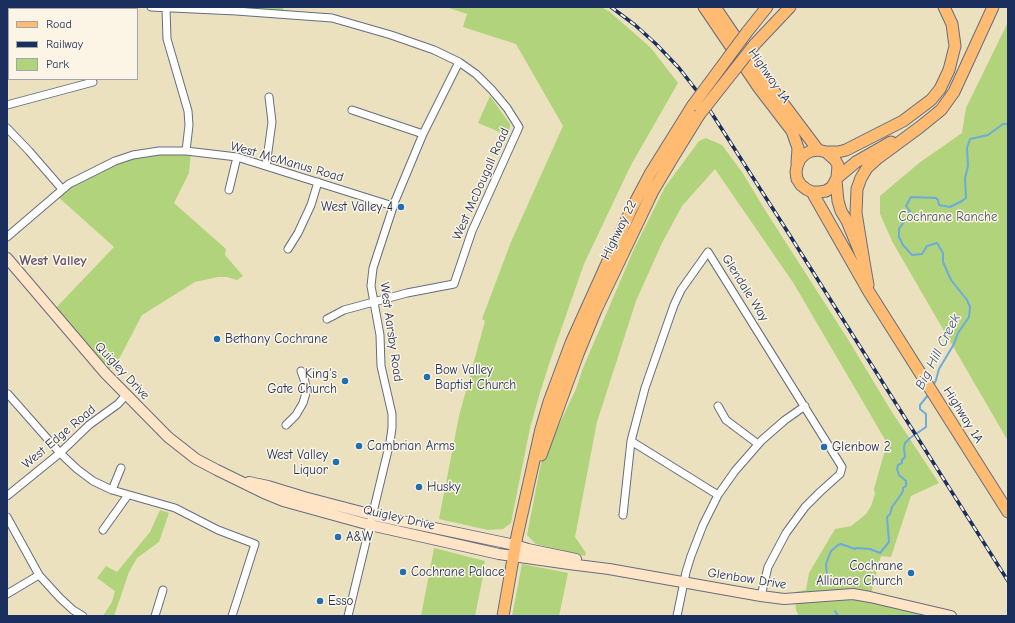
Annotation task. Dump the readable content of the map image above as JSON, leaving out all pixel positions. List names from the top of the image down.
{
  "streets": {
    "main road": ["Highway 1A", "Highway 22"],
    "street": [
      "West McManus Road",
      "West McDougall Road",
      "Glendale Way",
      "West Aarsby Road",
      "Quigley Drive",
      "West Edge Road",
      "Glenbow Drive"
    ]
  },
  "crossings": [
    ["West McManus Road", "West Aarsby Road"],
    ["West McDougall Road", "West Aarsby Road"],
    ["Highway 22", "Quigley Drive"],
    ["Highway 22", "Glenbow Drive"],
    ["Glendale Way", "Glenbow Drive"],
    ["West Aarsby Road", "Quigley Drive"],
    ["Quigley Drive", "West Edge Road"],
    ["Quigley Drive", "Glenbow Drive"]
  ],
  "districts": ["West Valley"],
  "water": ["Big Hill Creek"],
  "parks": ["Cochrane Ranche"],
  "places": [
    "West Valley 4",
    "Bethany Cochrane",
    "Bow Valley Baptist Church",
    "King's Gate Church",
    "Cambrian Arms",
    "Glenbow 2",
    "West Valley Liquor",
    "Husky",
    "A&W",
    "Cochrane Palace",
    "Cochrane Alliance Church",
    "Esso"
  ],
  "legend": ["Road", "Railway", "Park"]
}
